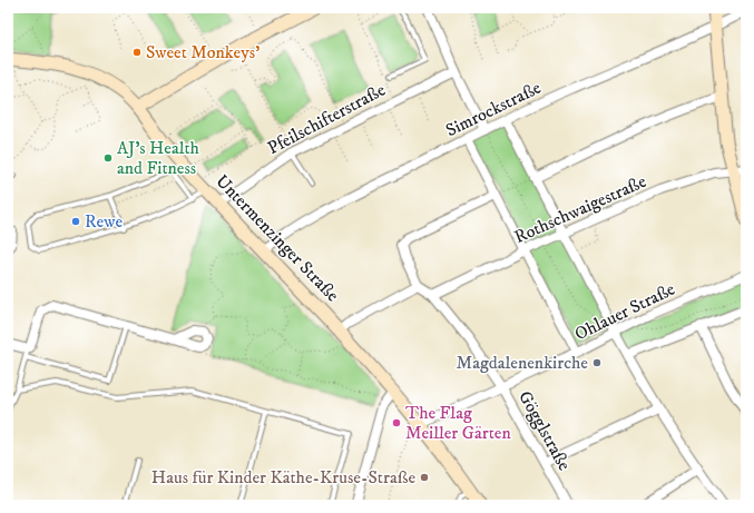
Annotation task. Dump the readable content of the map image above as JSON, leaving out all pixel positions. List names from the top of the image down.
{
  "streets": {
    "street": [
      "Simrockstraße",
      "Pfeilschifterstraße",
      "Rothschwaigestraße",
      "Untermenzinger Straße",
      "Ohlauer Straße",
      "Gögglstraße"
    ]
  },
  "crossings": [
    ["Simrockstraße", "Untermenzinger Straße"],
    ["Pfeilschifterstraße", "Untermenzinger Straße"],
    ["Rothschwaigestraße", "Gögglstraße"],
    ["Untermenzinger Straße", "Ohlauer Straße"],
    ["Ohlauer Straße", "Gögglstraße"]
  ],
  "places": [
    "Sweet Monkeys'",
    "AJ's Health and Fitness",
    "Rewe",
    "Magdalenenkirche",
    "The Flag Meiller Gärten",
    "Haus für Kinder Käthe-Kruse-Straße"
  ]
}
